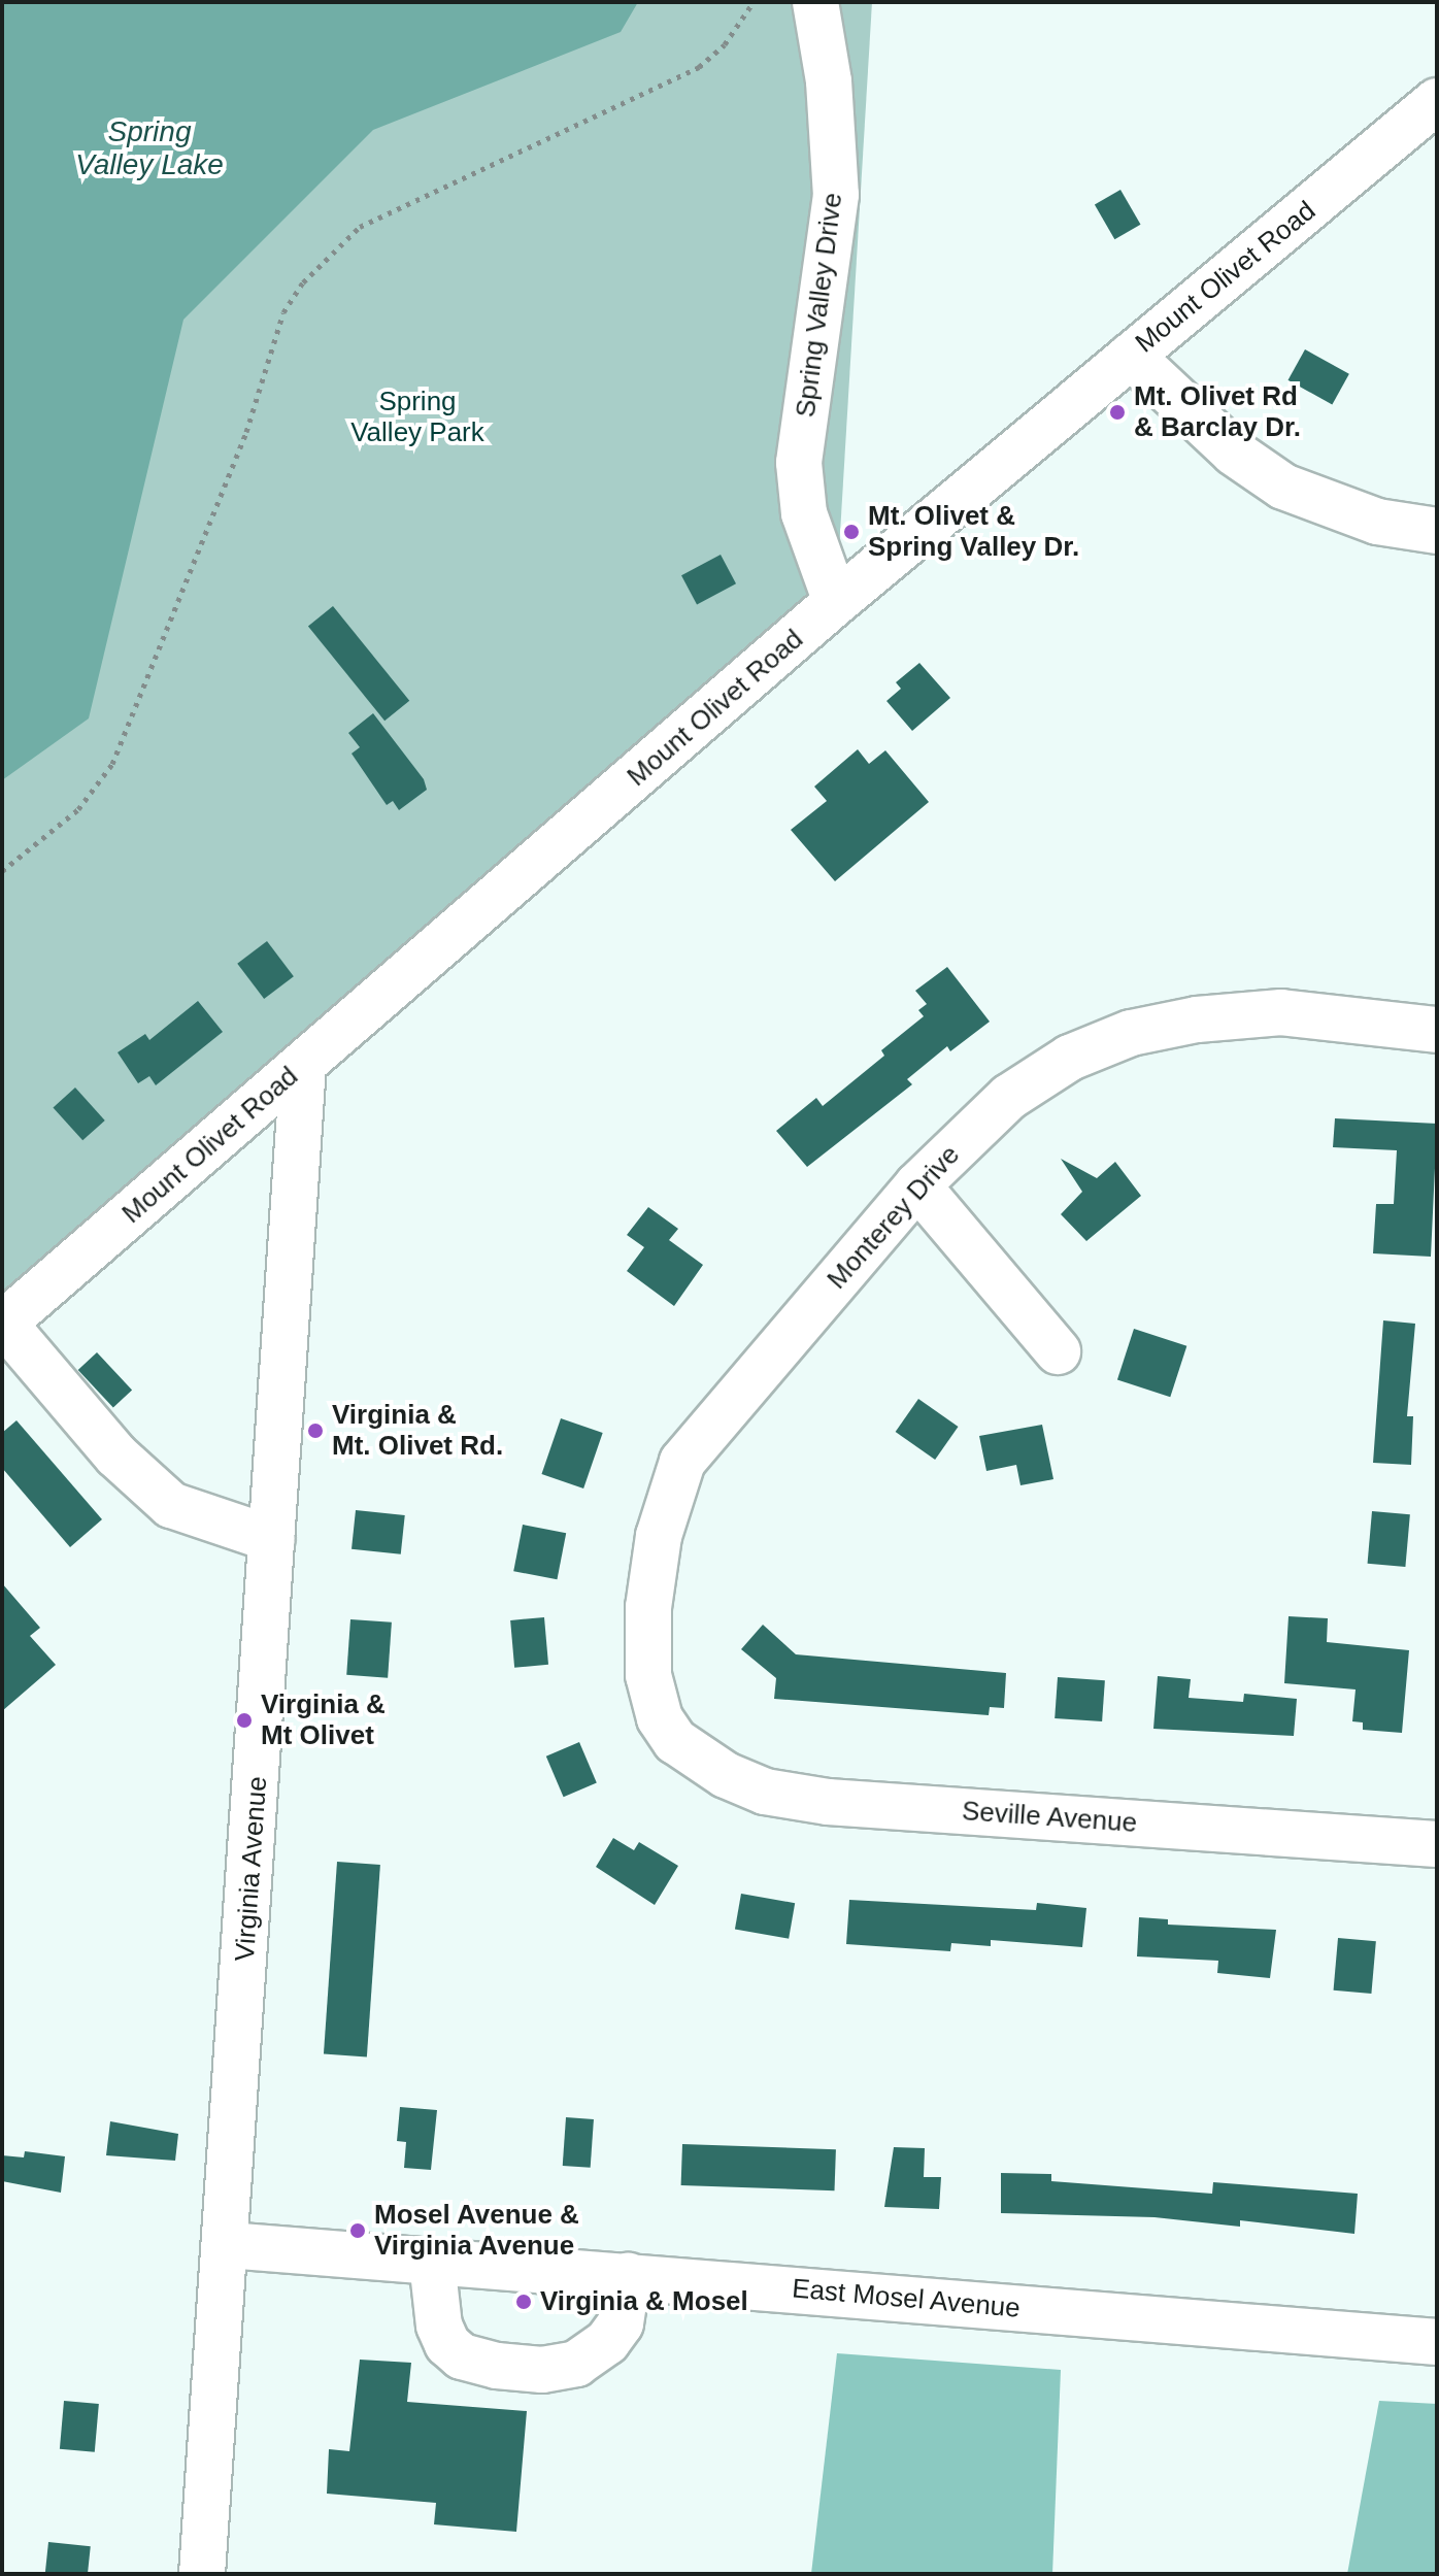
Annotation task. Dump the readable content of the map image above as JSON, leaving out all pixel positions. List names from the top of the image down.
{
  "streets": {
    "street": [
      "Mount Olivet Road",
      "Spring Valley Drive",
      "Monterey Drive",
      "Seville Avenue",
      "Virginia Avenue",
      "East Mosel Avenue"
    ]
  },
  "crossings": [
    ["Mount Olivet Road", "Spring Valley Drive"],
    ["Mount Olivet Road", "Virginia Avenue"],
    ["Monterey Drive", "Seville Avenue"],
    ["Virginia Avenue", "East Mosel Avenue"]
  ],
  "water": ["Spring Valley Lake"],
  "parks": ["Spring Valley Park"],
  "places": [
    "Mt. Olivet Rd & Barclay Dr.",
    "Mt. Olivet & Spring Valley Dr.",
    "Virginia & Mt. Olivet Rd.",
    "Virginia & Mt Olivet",
    "Mosel Avenue & Virginia Avenue",
    "Virginia & Mosel"
  ]
}
